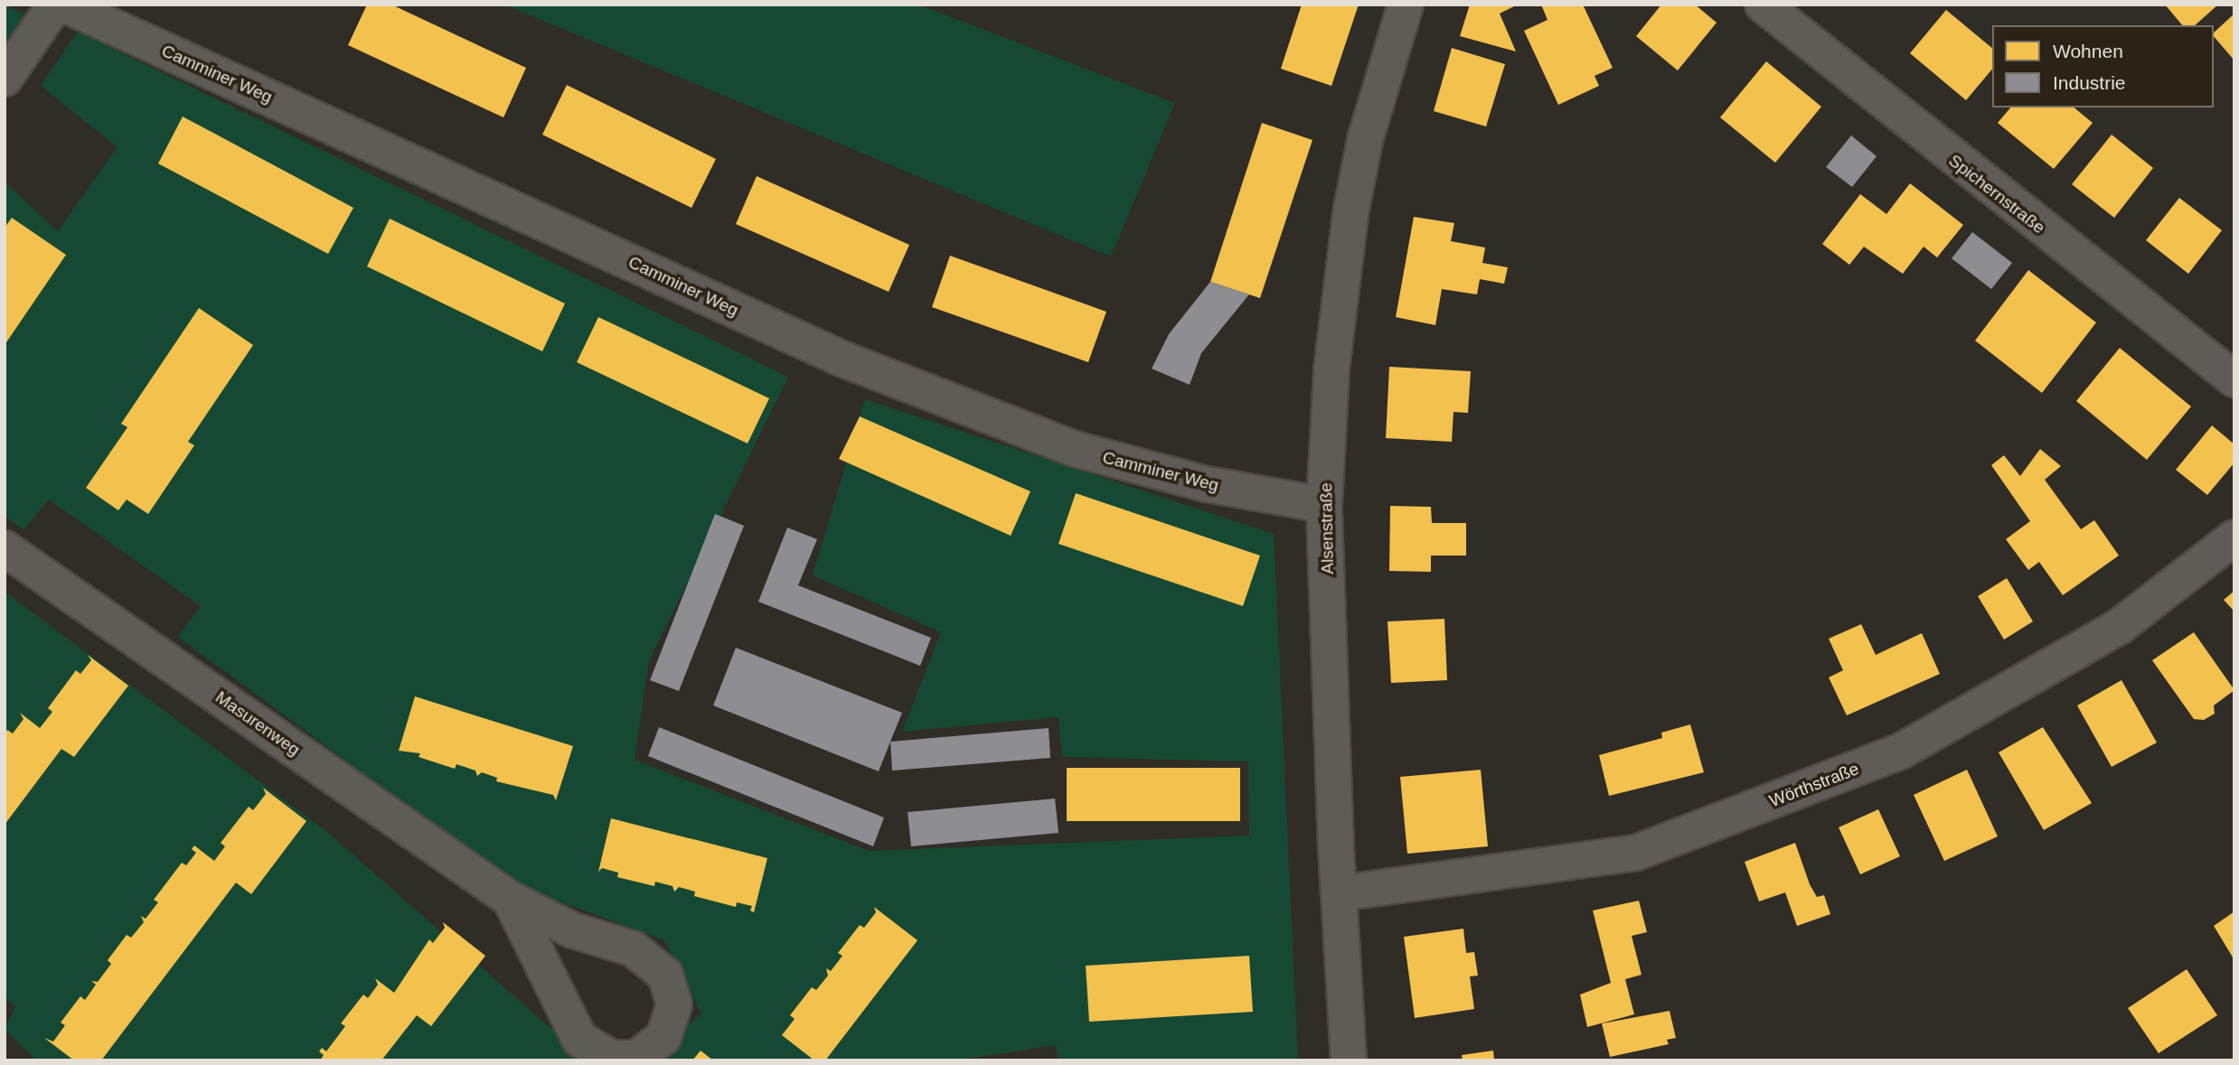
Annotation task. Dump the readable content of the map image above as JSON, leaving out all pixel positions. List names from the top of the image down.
{
  "streets": {
    "street": [
      "Camminer Weg",
      "Spichernstraße",
      "Alsenstraße",
      "Masurenweg",
      "Wörthstraße"
    ]
  },
  "crossings": [
    ["Camminer Weg", "Alsenstraße"],
    ["Alsenstraße", "Wörthstraße"]
  ],
  "legend": ["Wohnen", "Industrie"]
}
